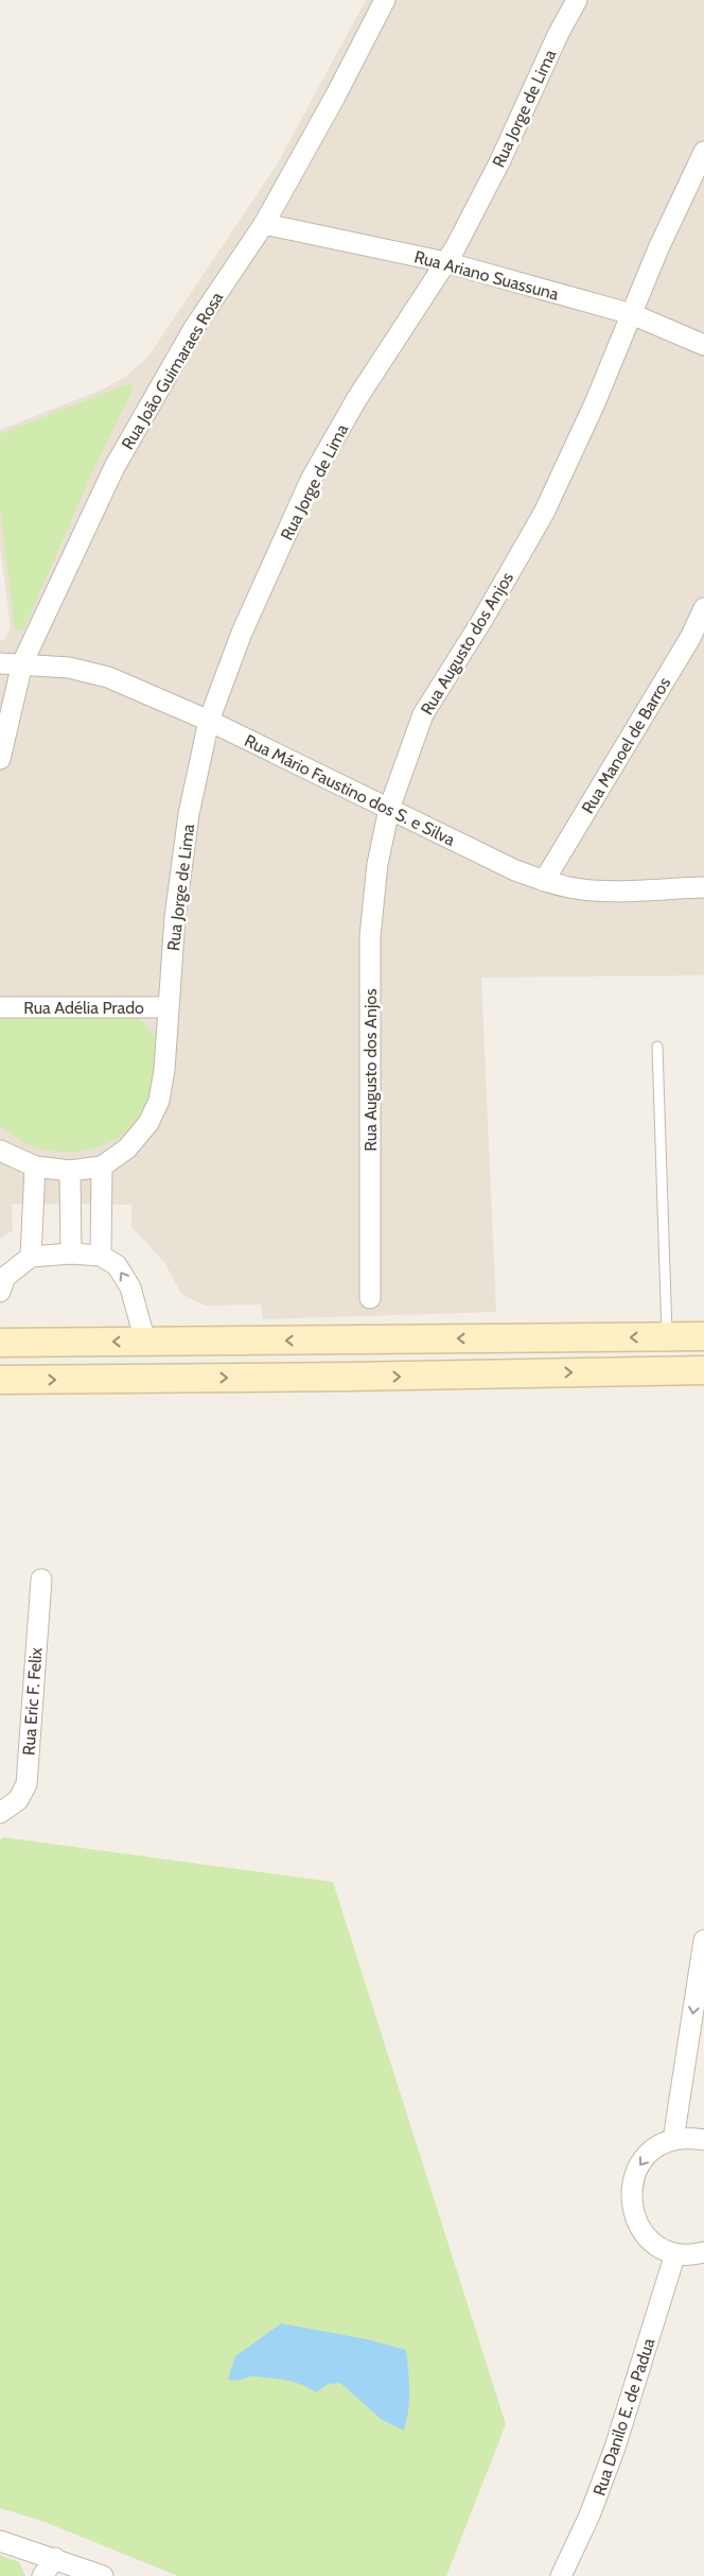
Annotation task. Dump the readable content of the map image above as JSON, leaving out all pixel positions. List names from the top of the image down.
{
  "streets": {
    "street": [
      "Rua Jorge de Lima",
      "Rua Ariano Suassuna",
      "Rua João Guimaraes Rosa",
      "Rua Augusto dos Anjos",
      "Rua Manoel de Barros",
      "Rua Mário Faustino dos S. e Silva",
      "Rua Adélia Prado",
      "Rua Eric F. Felix",
      "Rua Danilo E. de Padua"
    ]
  },
  "crossings": [
    ["Rua Jorge de Lima", "Rua Ariano Suassuna"],
    ["Rua Jorge de Lima", "Rua Mário Faustino dos S. e Silva"],
    ["Rua Jorge de Lima", "Rua Adélia Prado"],
    ["Rua Ariano Suassuna", "Rua João Guimaraes Rosa"],
    ["Rua Ariano Suassuna", "Rua Augusto dos Anjos"],
    ["Rua João Guimaraes Rosa", "Rua Mário Faustino dos S. e Silva"],
    ["Rua Augusto dos Anjos", "Rua Mário Faustino dos S. e Silva"],
    ["Rua Manoel de Barros", "Rua Mário Faustino dos S. e Silva"]
  ]
}
